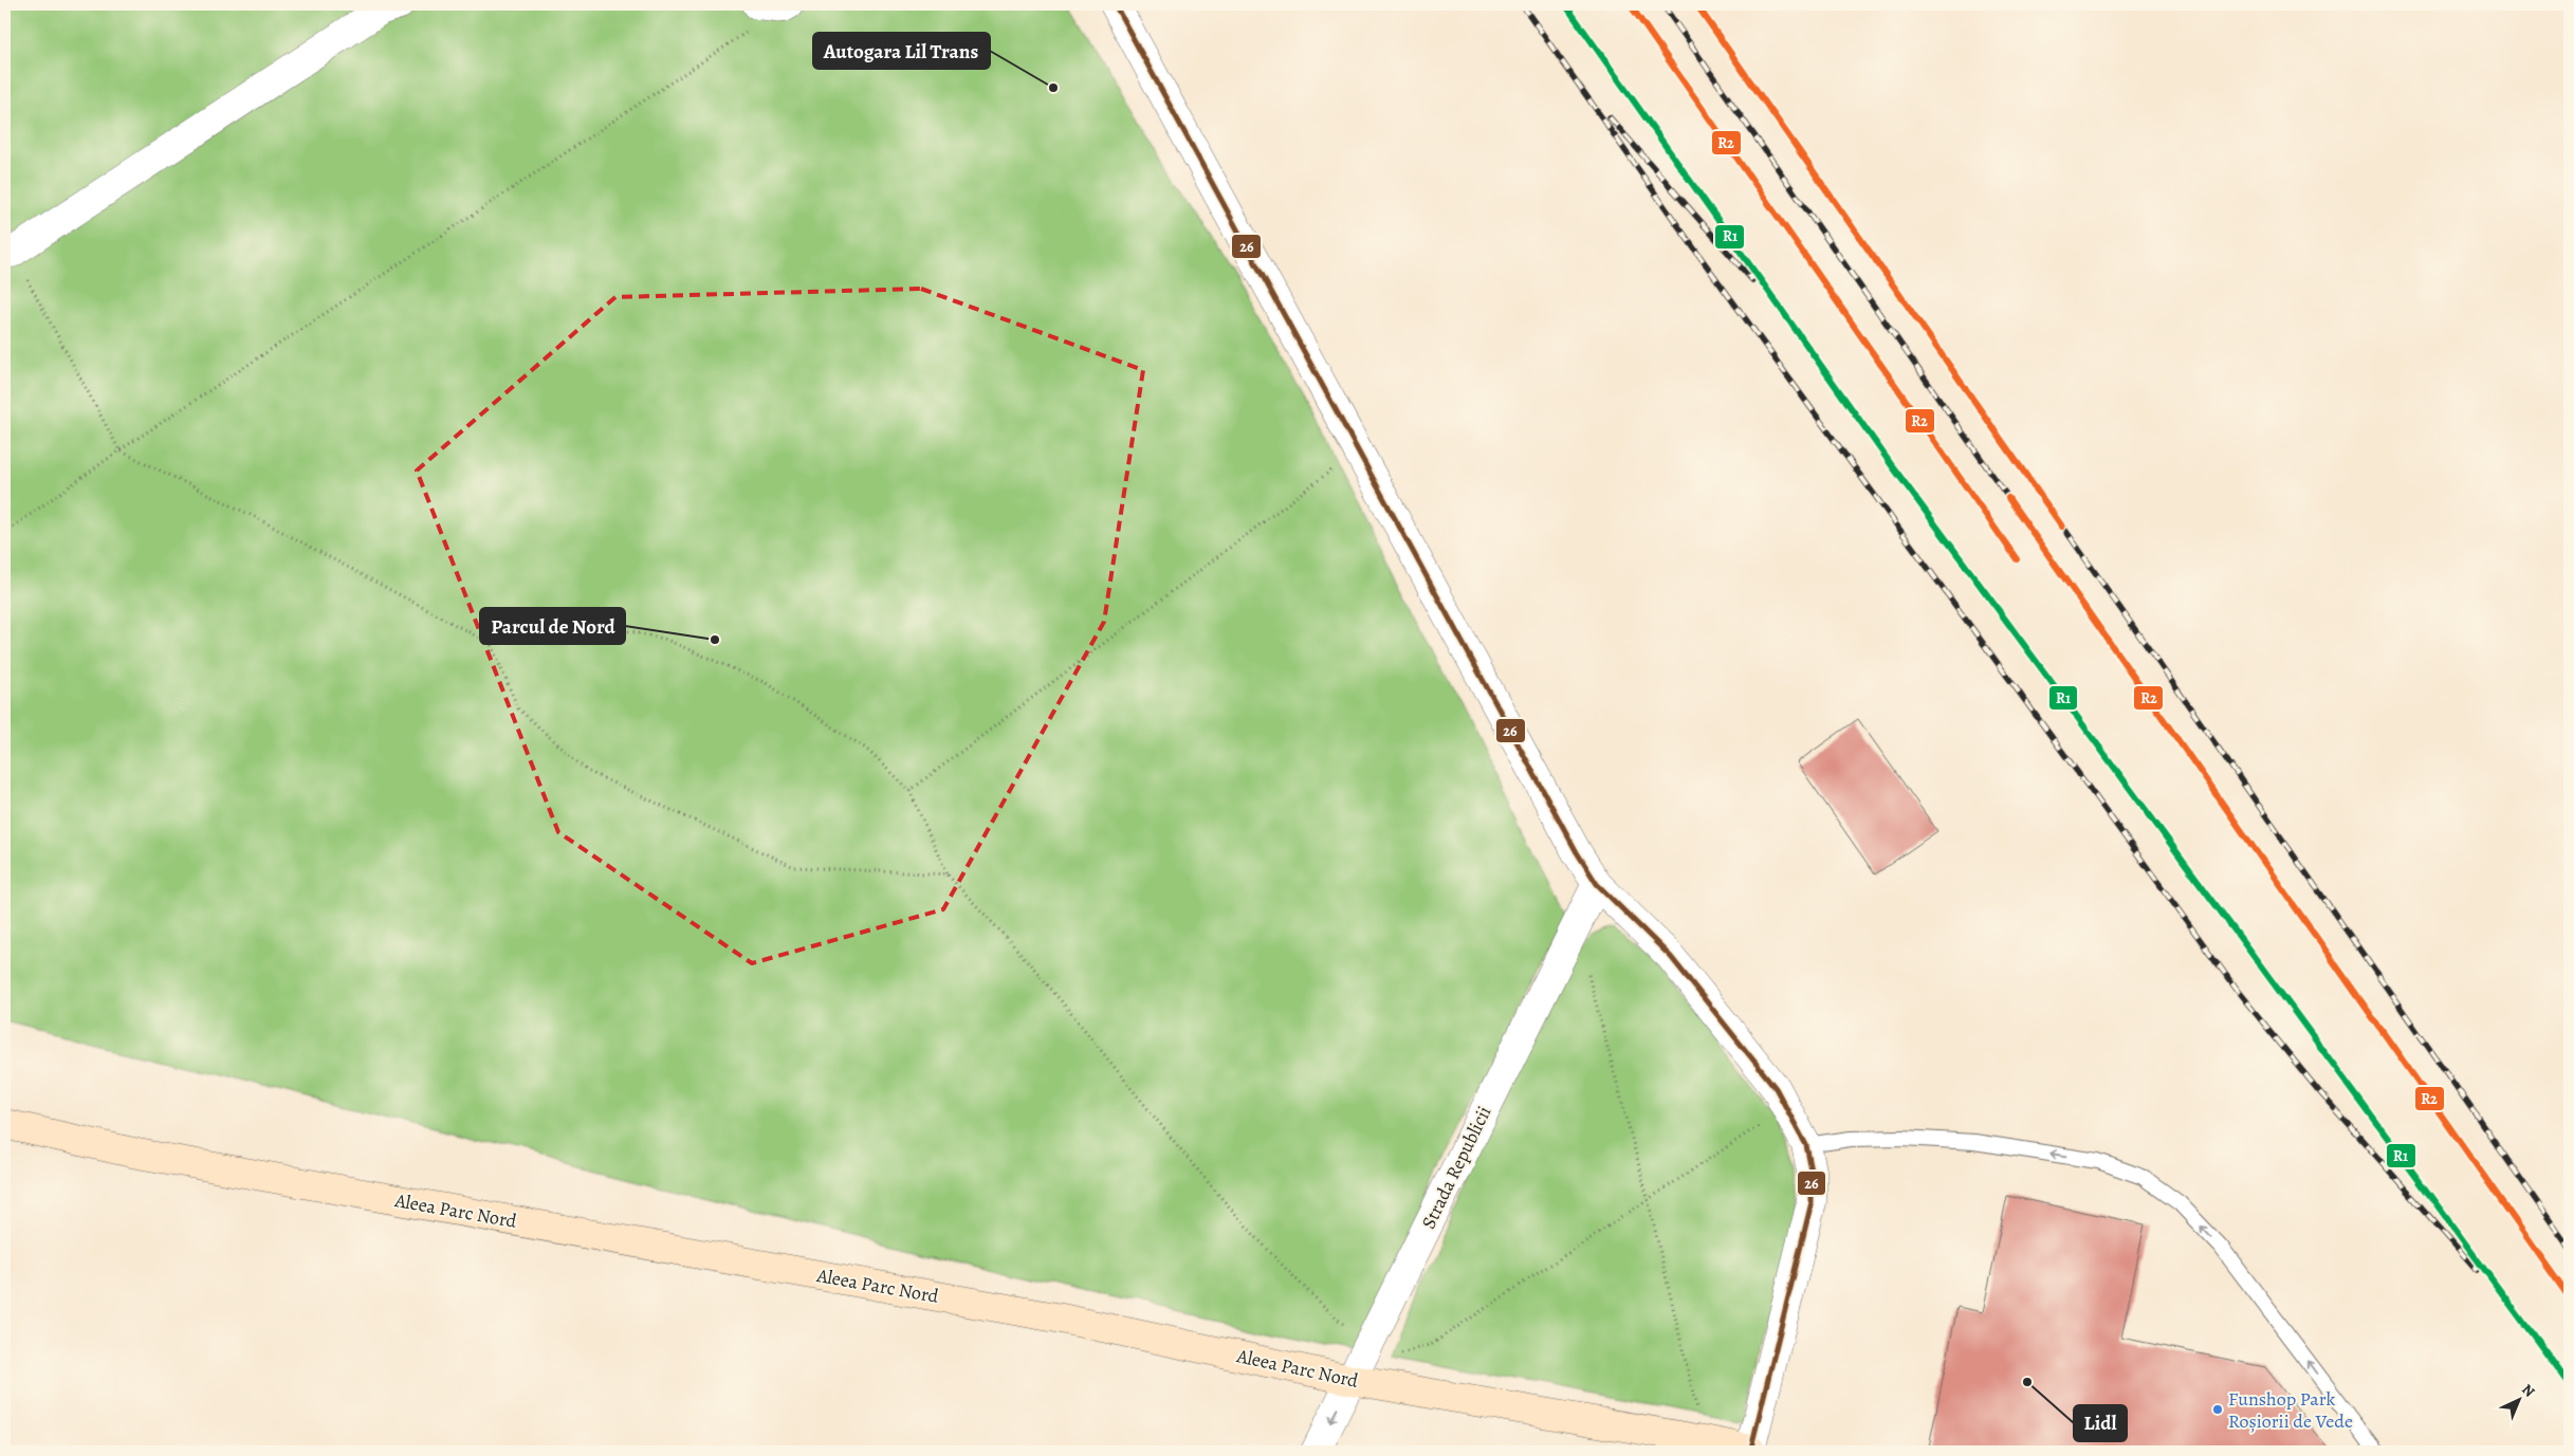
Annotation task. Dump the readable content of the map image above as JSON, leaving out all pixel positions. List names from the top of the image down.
{
  "streets": {
    "street": ["Strada Republicii", "Aleea Parc Nord"]
  },
  "crossings": [
    ["Strada Republicii", "Aleea Parc Nord"]
  ],
  "places": [
    "Autogara Lil Trans",
    "Parcul de Nord",
    "Lidl",
    "Funshop Park Roșiorii de Vede"
  ],
  "lines": ["transit line R1", "transit line R2", "transit line 26"],
  "north": "top right"
}
